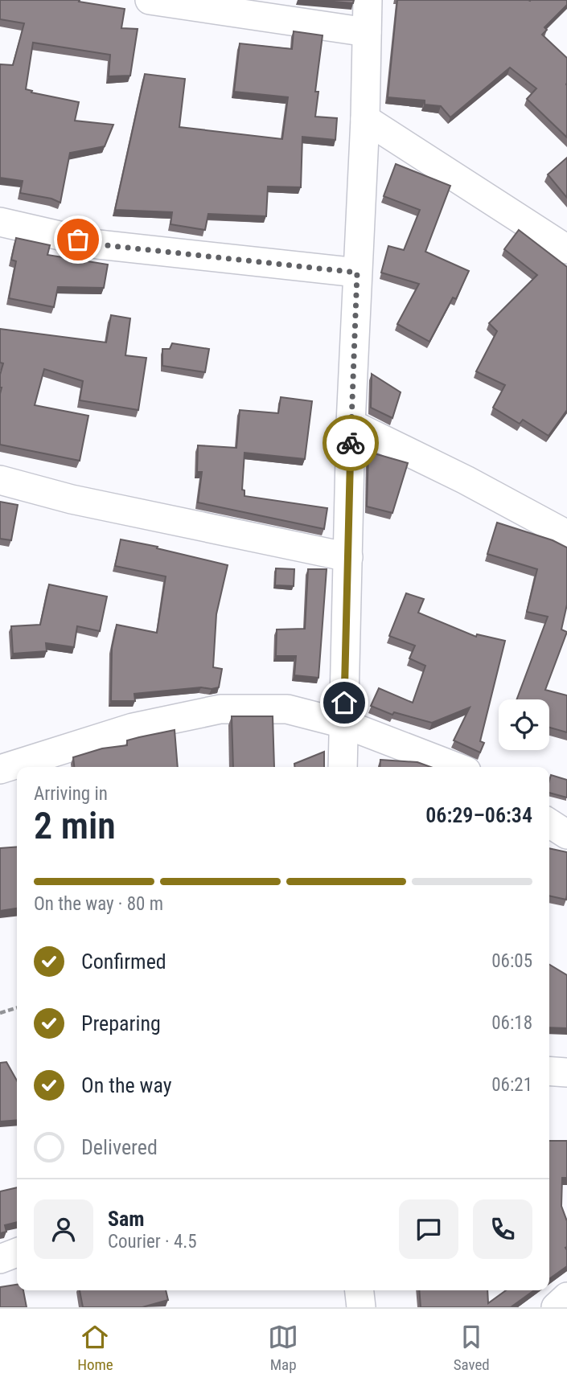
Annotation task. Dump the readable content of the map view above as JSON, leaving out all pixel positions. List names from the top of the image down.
{
  "page": {
    "heading": ["2 min", "Arriving in", "06:29–06:34"],
    "panel": ["Sam", "Courier · 4.5"],
    "bar": "On the way · 80 m",
    "list": [
      ["Confirmed", "06:05"],
      ["Preparing", "06:18"],
      ["On the way", "06:21"],
      "Delivered"
    ],
    "tabs": ["Home", "Map", "Saved"]
  }
}
